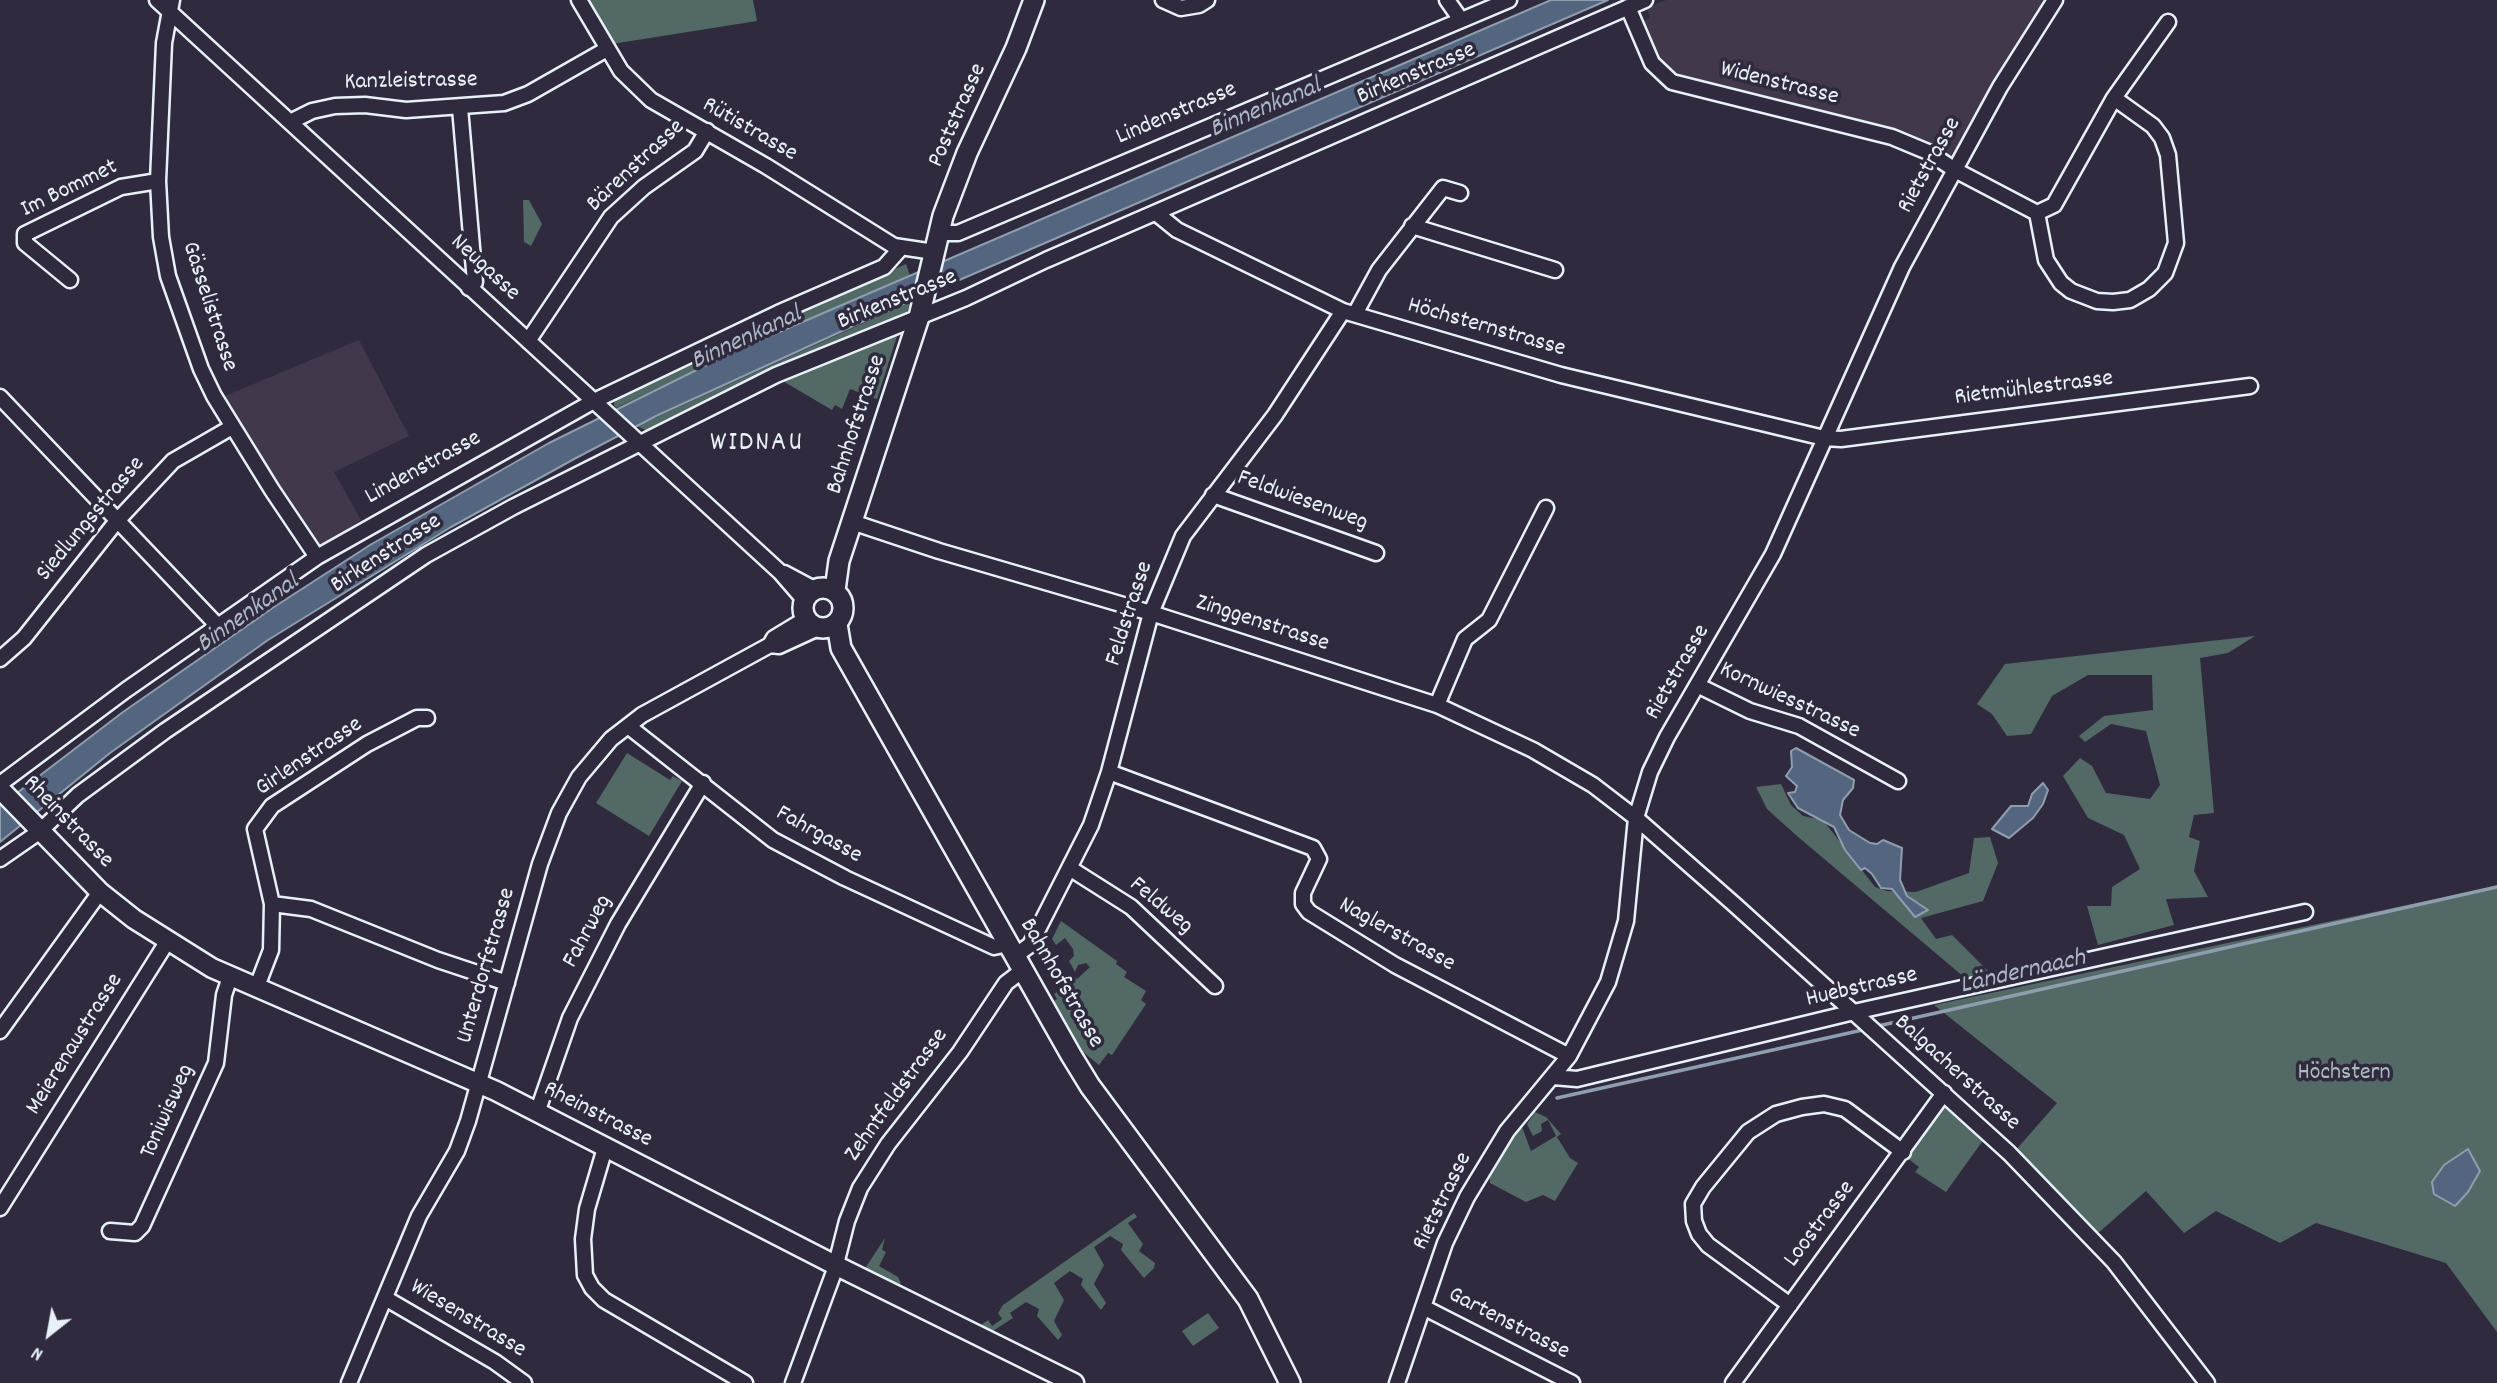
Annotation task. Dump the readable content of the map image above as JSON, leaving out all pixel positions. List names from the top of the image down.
{
  "streets": {
    "main road": ["Poststrasse", "Bahnhofstrasse"],
    "street": [
      "Birkenstrasse",
      "Kanzleistrasse",
      "Widenstrasse",
      "Lindenstrasse",
      "Rütistrasse",
      "Rietstrasse",
      "Bärenstrasse",
      "Im Bommet",
      "Neugasse",
      "Gässelistrasse",
      "Höchsternstrasse",
      "Rietmühlestrasse",
      "Feldwiesenweg",
      "Siedlungsstrasse",
      "Feldstrasse",
      "Zinggenstrasse",
      "Kornwiesstrasse",
      "Girlenstrasse",
      "Rheinstrasse",
      "Fahrgasse",
      "Feldweg",
      "Fahrweg",
      "Naglerstrasse",
      "Unterdorfstrasse",
      "Huebstrasse",
      "Meierenaustrasse",
      "Balgacherstrasse",
      "Zehntfeldstrasse",
      "Toniwisweg",
      "Loostrasse",
      "Wiesenstrasse",
      "Gartenstrasse"
    ]
  },
  "crossings": [
    ["Birkenstrasse", "Widenstrasse"],
    ["Birkenstrasse", "Poststrasse"],
    ["Birkenstrasse", "Neugasse"],
    ["Birkenstrasse", "Höchsternstrasse"],
    ["Birkenstrasse", "Bahnhofstrasse"],
    ["Birkenstrasse", "Rheinstrasse"],
    ["Kanzleistrasse", "Rütistrasse"],
    ["Kanzleistrasse", "Neugasse"],
    ["Widenstrasse", "Rietstrasse"],
    ["Lindenstrasse", "Poststrasse"],
    ["Lindenstrasse", "Rütistrasse"],
    ["Lindenstrasse", "Neugasse"],
    ["Lindenstrasse", "Gässelistrasse"],
    ["Lindenstrasse", "Rheinstrasse"],
    ["Poststrasse", "Rütistrasse"],
    ["Poststrasse", "Bahnhofstrasse"],
    ["Rütistrasse", "Bärenstrasse"],
    ["Rietstrasse", "Höchsternstrasse"],
    ["Rietstrasse", "Rietmühlestrasse"],
    ["Rietstrasse", "Zinggenstrasse"],
    ["Rietstrasse", "Kornwiesstrasse"],
    ["Rietstrasse", "Naglerstrasse"],
    ["Rietstrasse", "Huebstrasse"],
    ["Rietstrasse", "Balgacherstrasse"],
    ["Rietstrasse", "Gartenstrasse"],
    ["Bärenstrasse", "Neugasse"],
    ["Im Bommet", "Gässelistrasse"],
    ["Neugasse", "Gässelistrasse"],
    ["Neugasse", "Bahnhofstrasse"],
    ["Neugasse", "Unterdorfstrasse"],
    ["Gässelistrasse", "Siedlungsstrasse"],
    ["Höchsternstrasse", "Rietmühlestrasse"],
    ["Höchsternstrasse", "Feldstrasse"],
    ["Bahnhofstrasse", "Feldstrasse"],
    ["Bahnhofstrasse", "Zinggenstrasse"],
    ["Bahnhofstrasse", "Fahrgasse"],
    ["Bahnhofstrasse", "Unterdorfstrasse"],
    ["Bahnhofstrasse", "Zehntfeldstrasse"],
    ["Feldwiesenweg", "Feldstrasse"],
    ["Feldstrasse", "Zinggenstrasse"],
    ["Feldstrasse", "Fahrgasse"],
    ["Feldstrasse", "Feldweg"],
    ["Feldstrasse", "Naglerstrasse"],
    ["Feldstrasse", "Zehntfeldstrasse"],
    ["Zinggenstrasse", "Balgacherstrasse"],
    ["Girlenstrasse", "Rheinstrasse"],
    ["Rheinstrasse", "Fahrweg"],
    ["Rheinstrasse", "Unterdorfstrasse"],
    ["Rheinstrasse", "Meierenaustrasse"],
    ["Rheinstrasse", "Zehntfeldstrasse"],
    ["Rheinstrasse", "Toniwisweg"],
    ["Fahrgasse", "Fahrweg"],
    ["Fahrgasse", "Unterdorfstrasse"],
    ["Fahrgasse", "Zehntfeldstrasse"],
    ["Unterdorfstrasse", "Wiesenstrasse"],
    ["Huebstrasse", "Balgacherstrasse"],
    ["Balgacherstrasse", "Loostrasse"]
  ],
  "districts": ["WIDNAU"],
  "water": ["Binnenkanal", "Ländernaach"],
  "parks": ["Höchstern"],
  "north": "bottom left"
}
